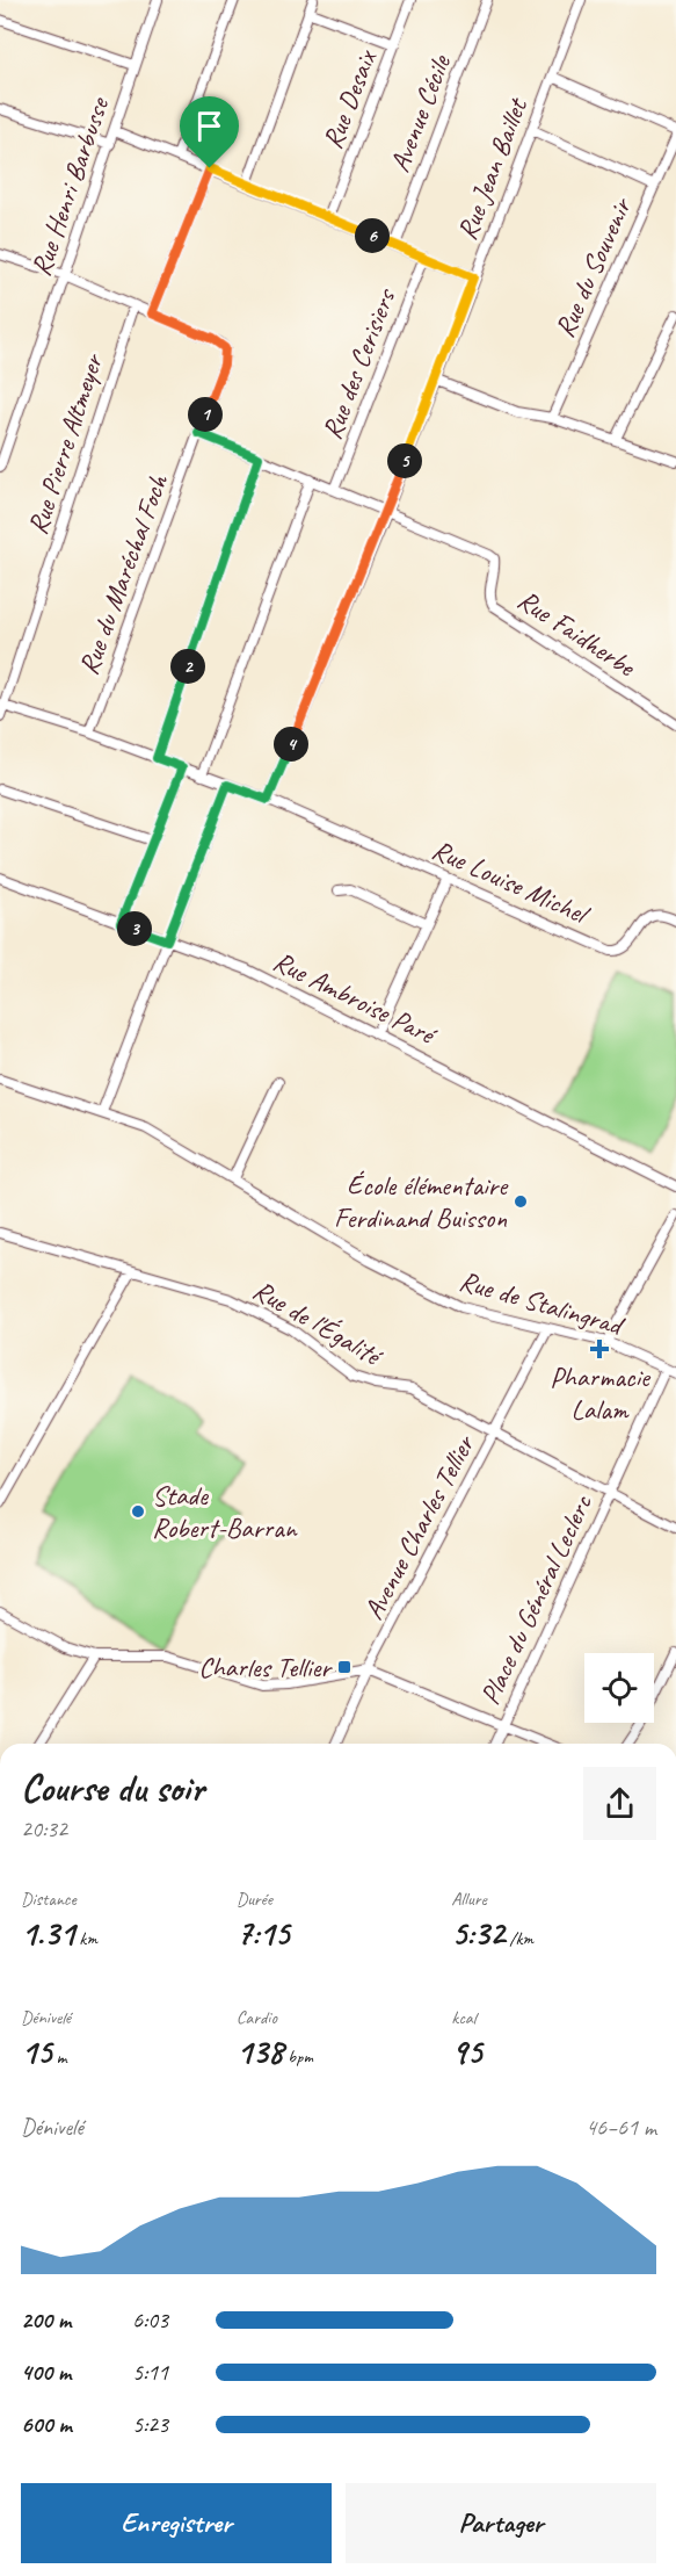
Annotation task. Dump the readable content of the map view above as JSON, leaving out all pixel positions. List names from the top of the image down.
{
  "streets": {
    "street": [
      "Rue Desaix",
      "Avenue Cécile",
      "Rue Jean Baillet",
      "Rue Henri Barbusse",
      "Rue du Souvenir",
      "Rue des Cerisiers",
      "Rue Pierre Altmeyer",
      "Rue du Maréchal Foch",
      "Rue Faidherbe",
      "Rue Louise Michel",
      "Rue Ambroise Paré",
      "Rue de Stalingrad",
      "Rue de l'Égalité",
      "Avenue Charles Tellier",
      "Place du Général Leclerc"
    ]
  },
  "crossings": [
    ["Rue Jean Baillet", "Rue Faidherbe"],
    ["Rue Jean Baillet", "Rue Louise Michel"],
    ["Rue Pierre Altmeyer", "Rue Louise Michel"],
    ["Rue du Maréchal Foch", "Rue Louise Michel"],
    ["Rue de Stalingrad", "Avenue Charles Tellier"],
    ["Rue de Stalingrad", "Place du Général Leclerc"],
    ["Rue de l'Égalité", "Avenue Charles Tellier"],
    ["Rue de l'Égalité", "Place du Général Leclerc"]
  ],
  "places": {
    "other": ["École élémentaire Ferdinand Buisson", "Stade Robert-Barran"],
    "health": ["Pharmacie Lalam"],
    "transit": ["Charles Tellier"]
  },
  "page": {
    "pins": [
      "6",
      "1",
      "5",
      "2",
      "4",
      "3"
    ],
    "heading": ["Course du soir", "20:32"],
    "stats": [
      ["Distance", "1.31 km"],
      ["Durée", "7:15"],
      ["Allure", "5:32 /km"],
      ["Dénivelé", "15 m"],
      ["Cardio", "138 bpm"],
      ["kcal", "95"]
    ],
    "chart": ["Dénivelé", "46–61 m"],
    "list": [
      {
        "name": "200 m",
        "note": "6:03"
      },
      {
        "name": "400 m",
        "note": "5:11"
      },
      {
        "name": "600 m",
        "note": "5:23"
      }
    ],
    "buttons": ["Enregistrer", "Partager"]
  }
}
